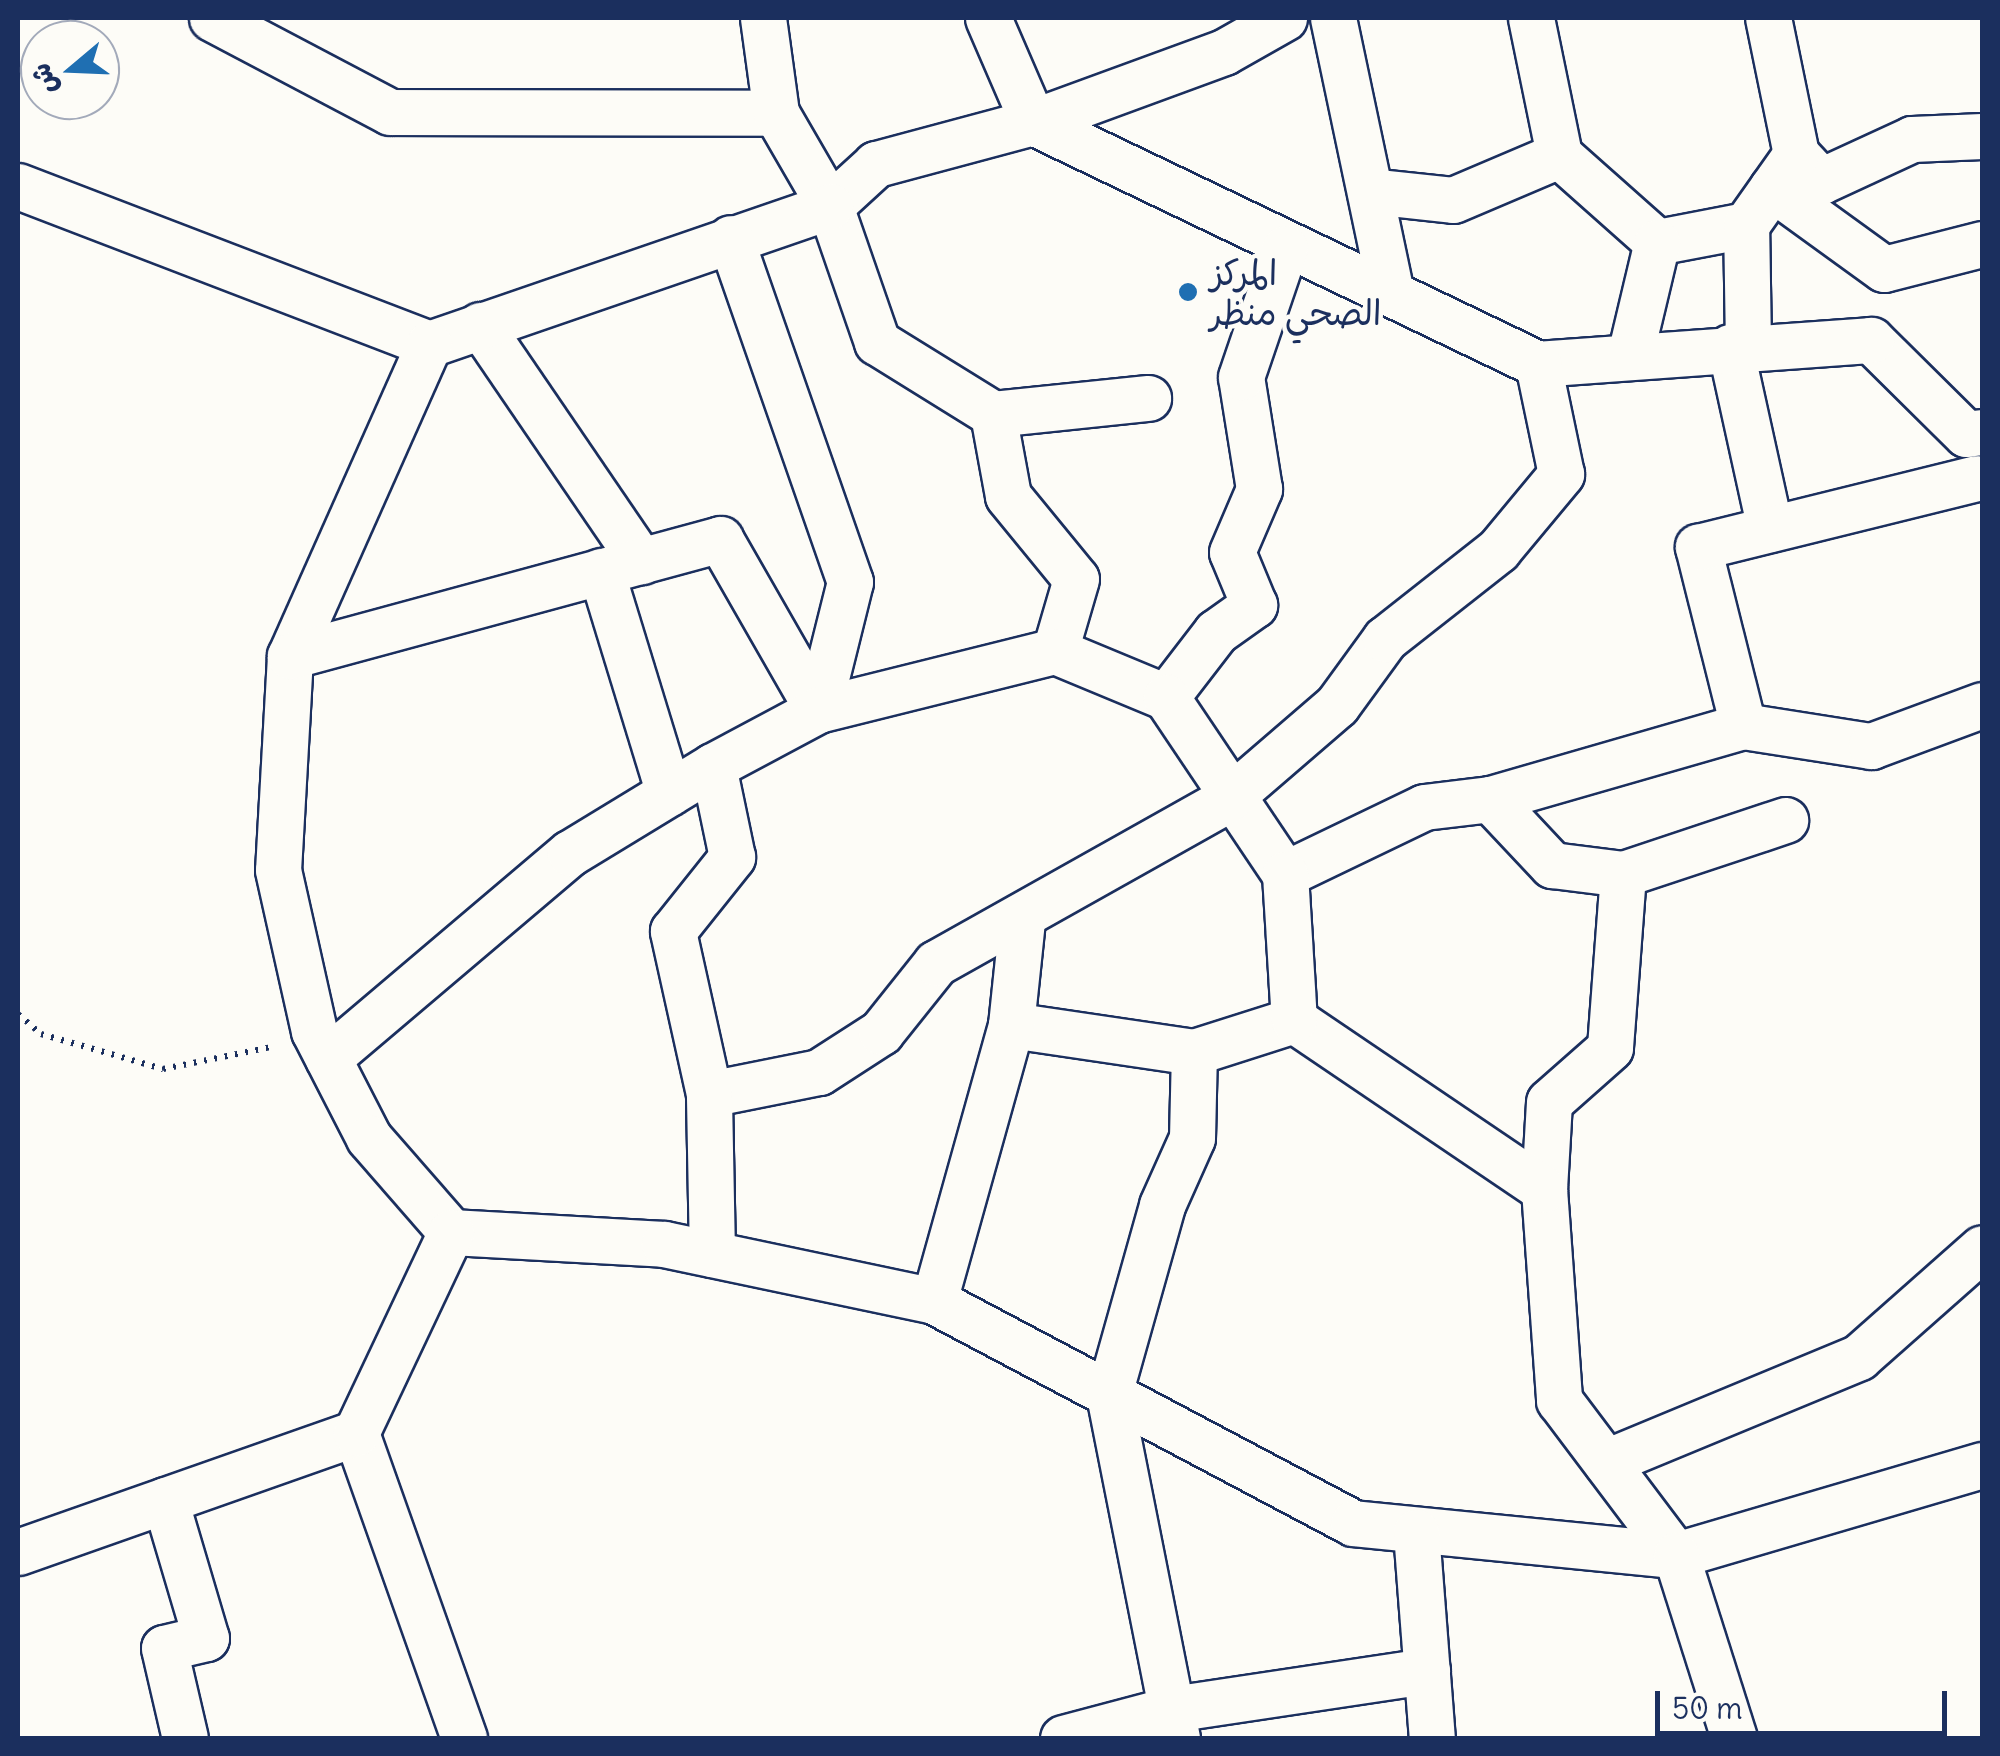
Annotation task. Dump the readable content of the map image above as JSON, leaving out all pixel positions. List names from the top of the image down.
{
  "places": ["المركز الصحي منظر"],
  "scale_bar": "50 m",
  "north": "left"
}
